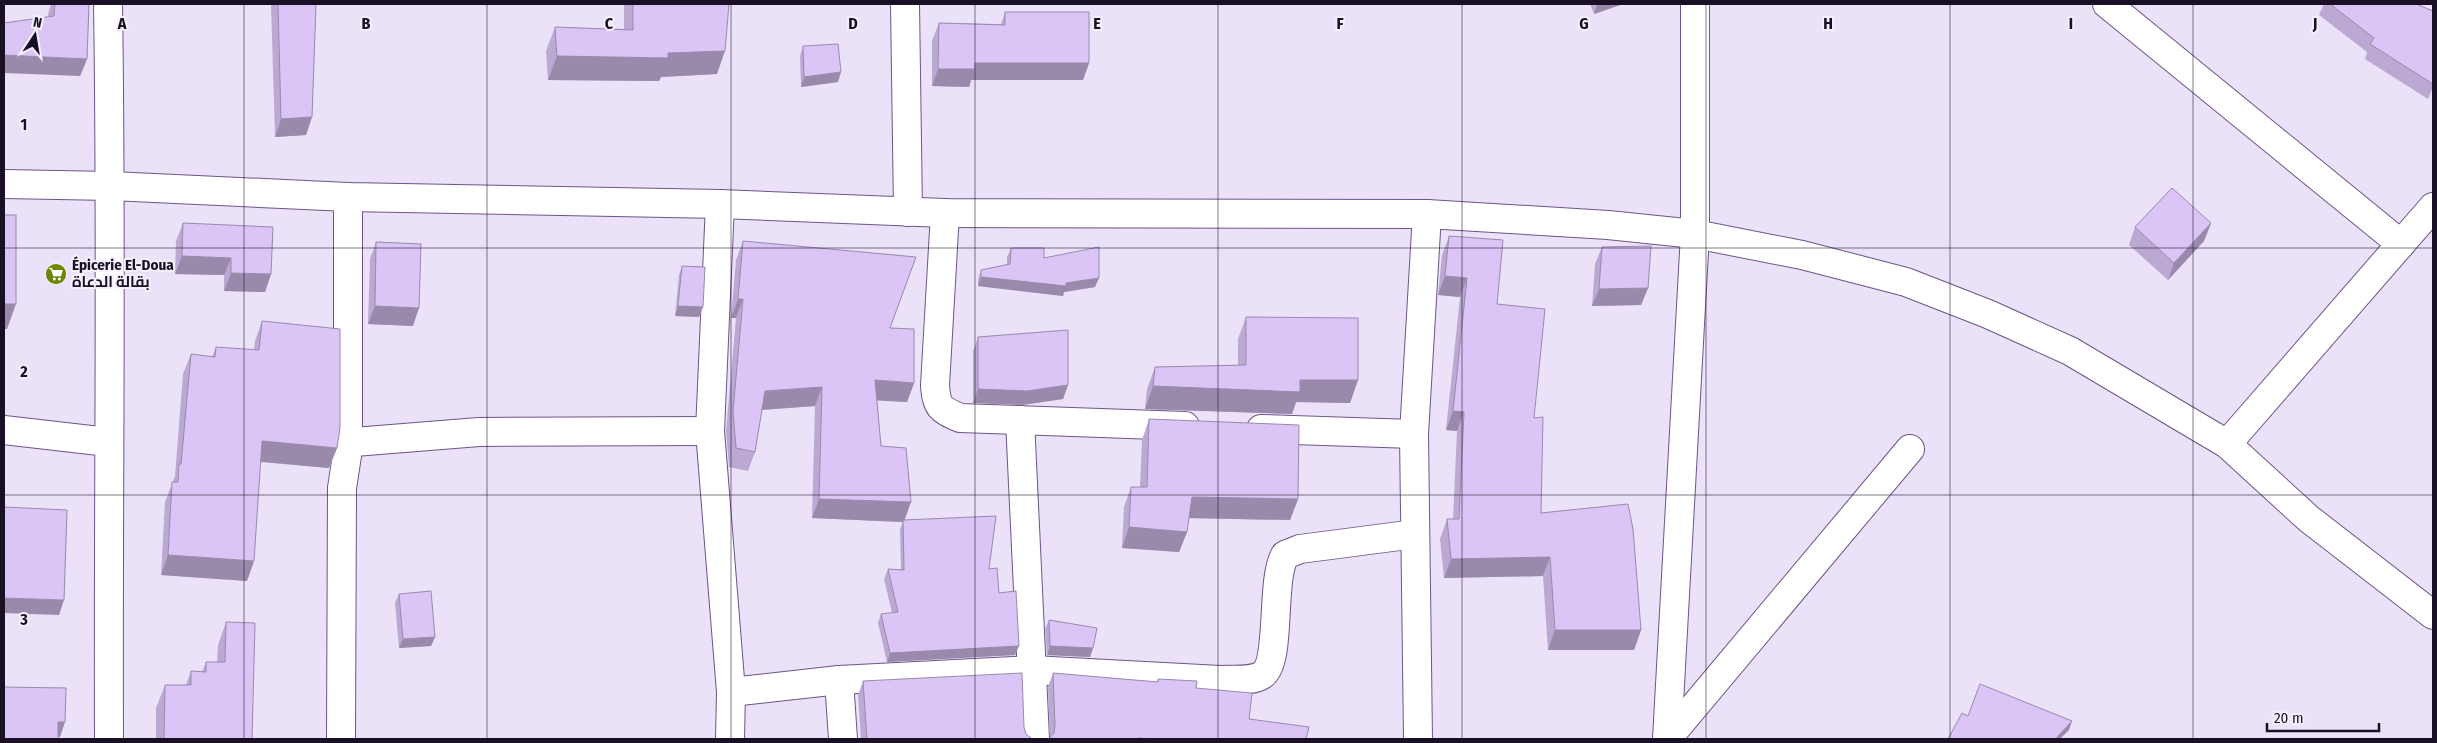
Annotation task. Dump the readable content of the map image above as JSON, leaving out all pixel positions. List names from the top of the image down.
{
  "places": {
    "supermarket": ["Épicerie El-Doua بقالة الدعاة"]
  },
  "scale_bar": "20 m",
  "north": "top",
  "grid": {
    "columns": [
      "A",
      "B",
      "C",
      "D",
      "E",
      "F",
      "G",
      "H",
      "I",
      "J"
    ],
    "rows": ["1", "2", "3"]
  }
}
